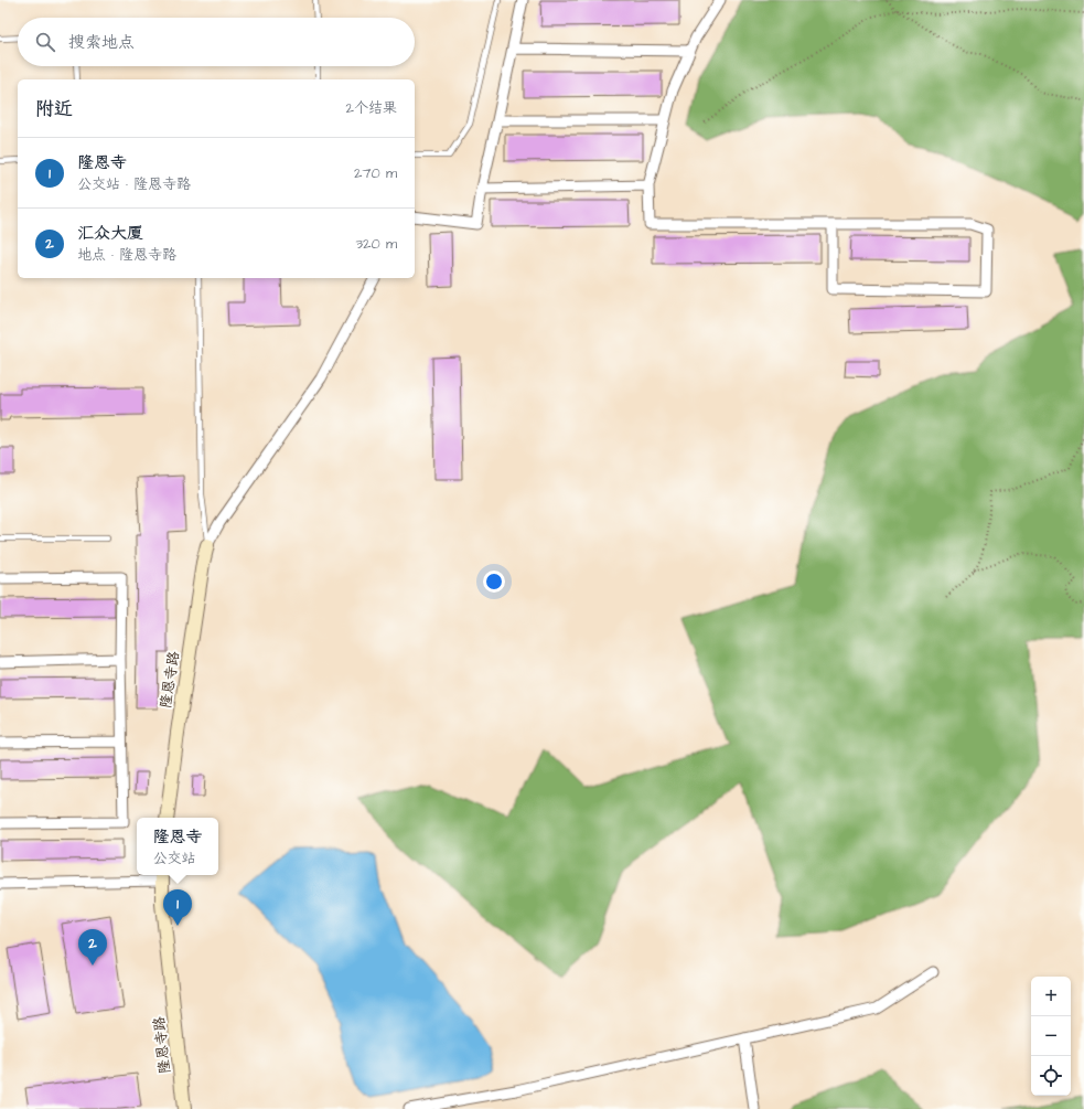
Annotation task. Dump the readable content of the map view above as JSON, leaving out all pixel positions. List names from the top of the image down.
{
  "streets": {
    "street": ["隆恩寺路"]
  },
  "page": {
    "search": "搜索地点",
    "heading": ["附近", "2个结果"],
    "list": [
      {
        "mark": "1",
        "name": "隆恩寺",
        "note": "公交站 · 隆恩寺路",
        "value": "270 m"
      },
      {
        "mark": "2",
        "name": "汇众大厦",
        "note": "地点 · 隆恩寺路",
        "value": "320 m"
      }
    ],
    "popup": ["隆恩寺", "公交站"],
    "pins": ["1", "2"],
    "map_buttons": ["+", "−"]
  }
}
